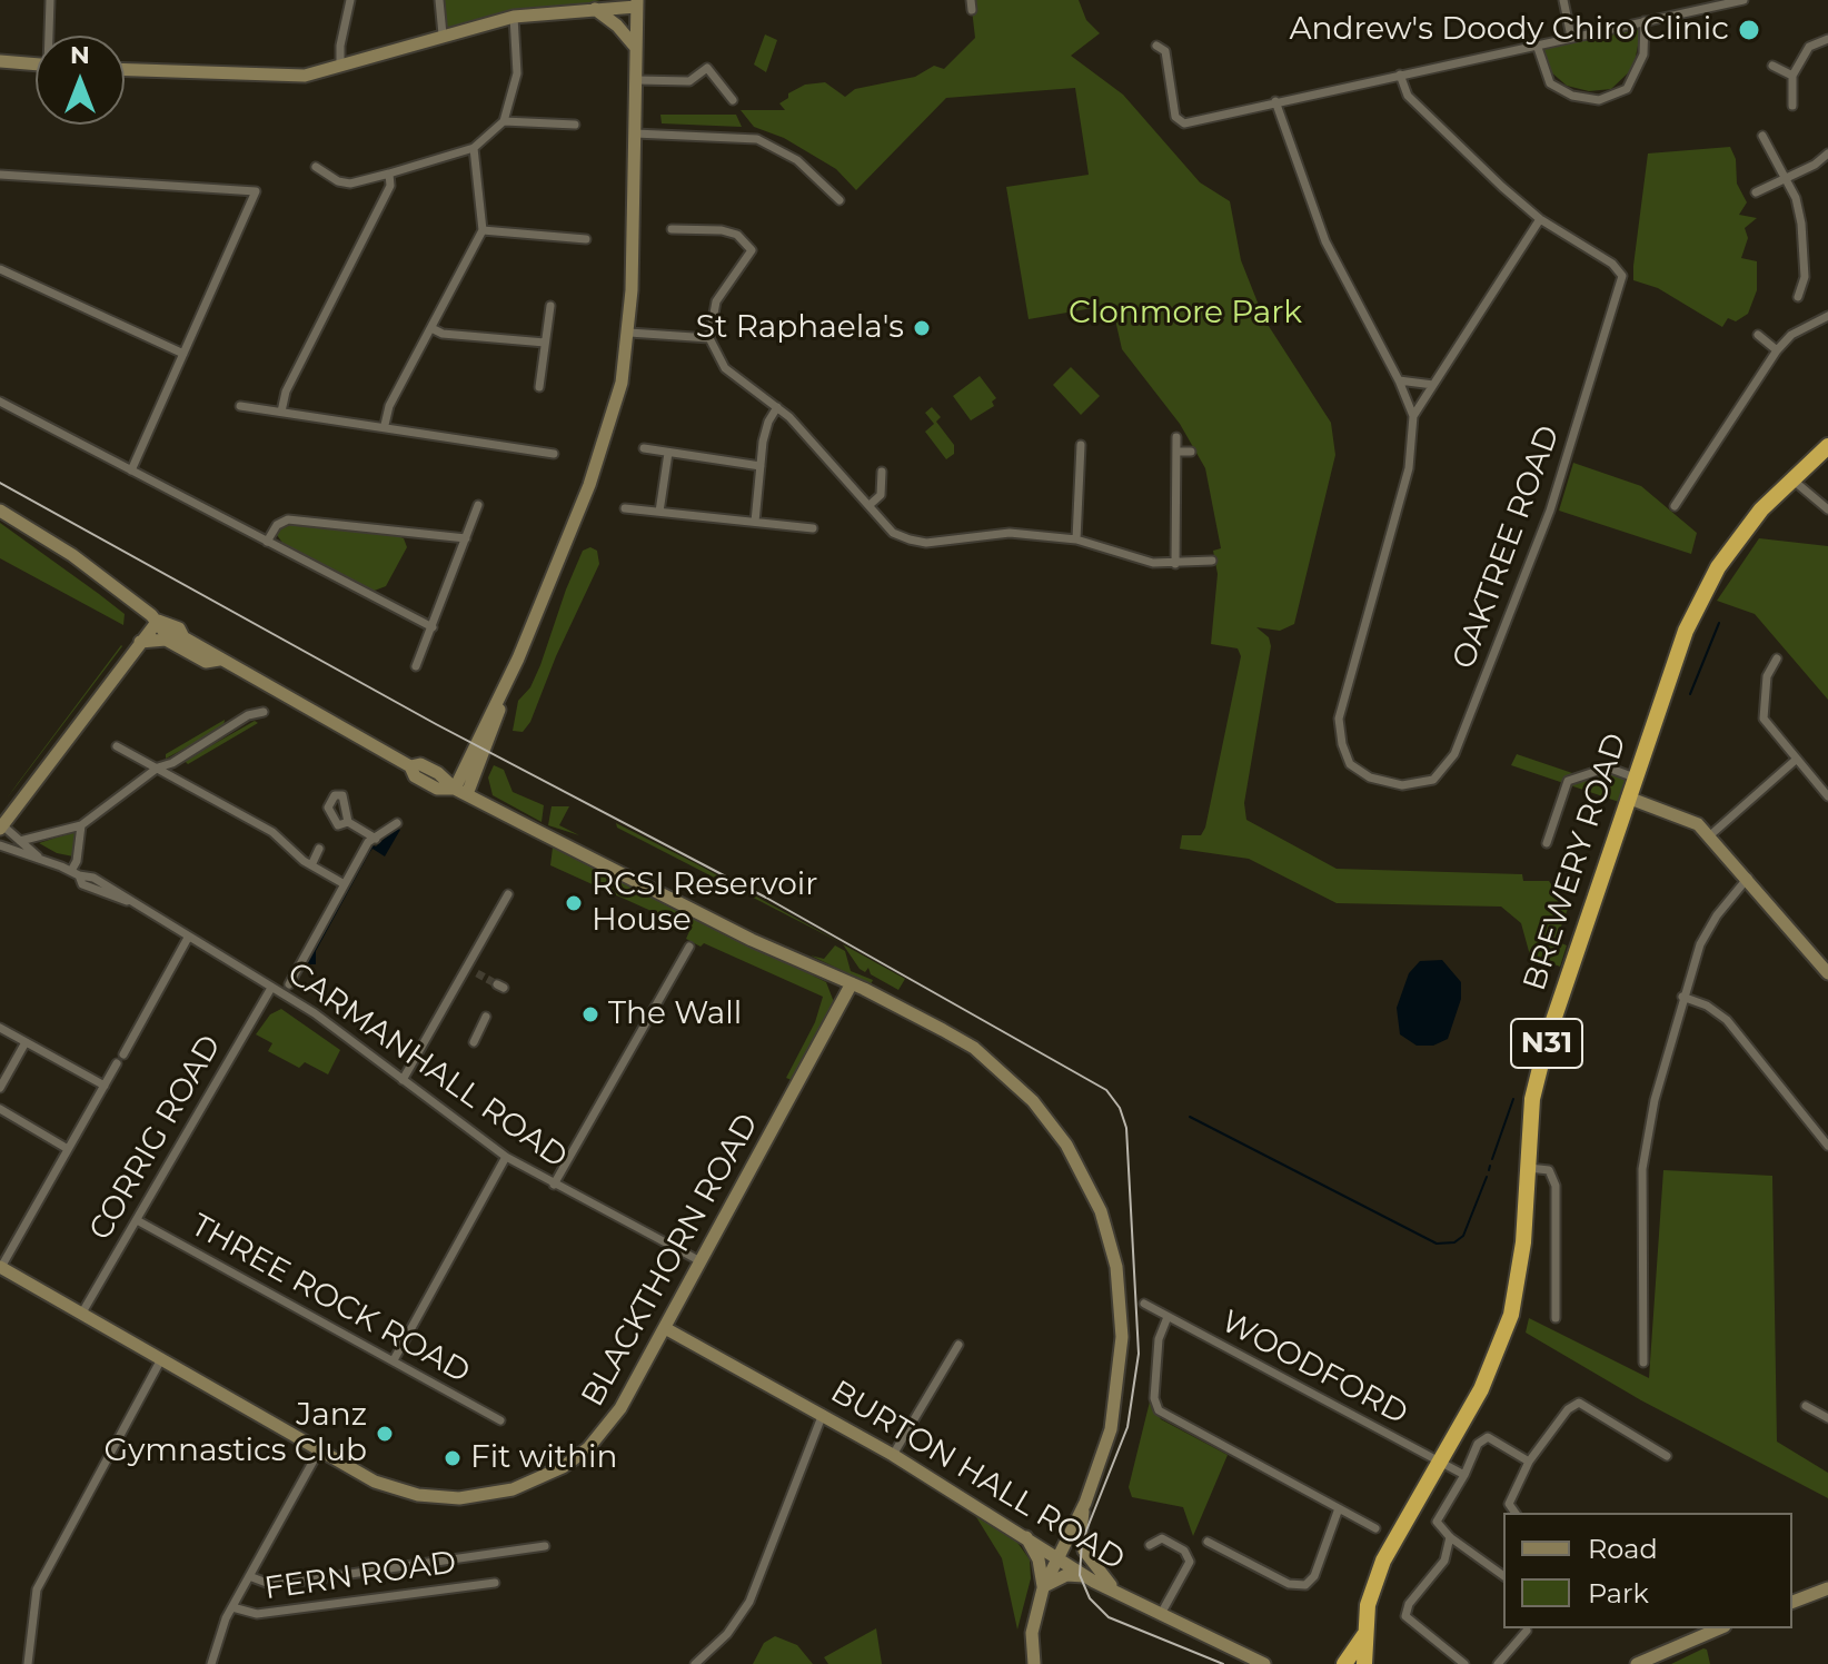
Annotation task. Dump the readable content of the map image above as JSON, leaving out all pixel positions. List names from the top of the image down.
{
  "streets": {
    "highway": ["BREWERY ROAD", "N31"],
    "street": [
      "OAKTREE ROAD",
      "CARMANHALL ROAD",
      "CORRIG ROAD",
      "BLACKTHORN ROAD",
      "THREE ROCK ROAD",
      "WOODFORD",
      "BURTON HALL ROAD",
      "FERN ROAD"
    ]
  },
  "crossings": [
    ["BREWERY ROAD", "WOODFORD"],
    ["CARMANHALL ROAD", "CORRIG ROAD"],
    ["CARMANHALL ROAD", "BLACKTHORN ROAD"],
    ["CORRIG ROAD", "BLACKTHORN ROAD"],
    ["CORRIG ROAD", "THREE ROCK ROAD"],
    ["BLACKTHORN ROAD", "BURTON HALL ROAD"]
  ],
  "parks": ["Clonmore Park"],
  "places": [
    "Andrew's Doody Chiro Clinic",
    "St Raphaela's",
    "RCSI Reservoir House",
    "The Wall",
    "Janz Gymnastics Club",
    "Fit within"
  ],
  "legend": ["Road", "Park"],
  "north": "top"
}
